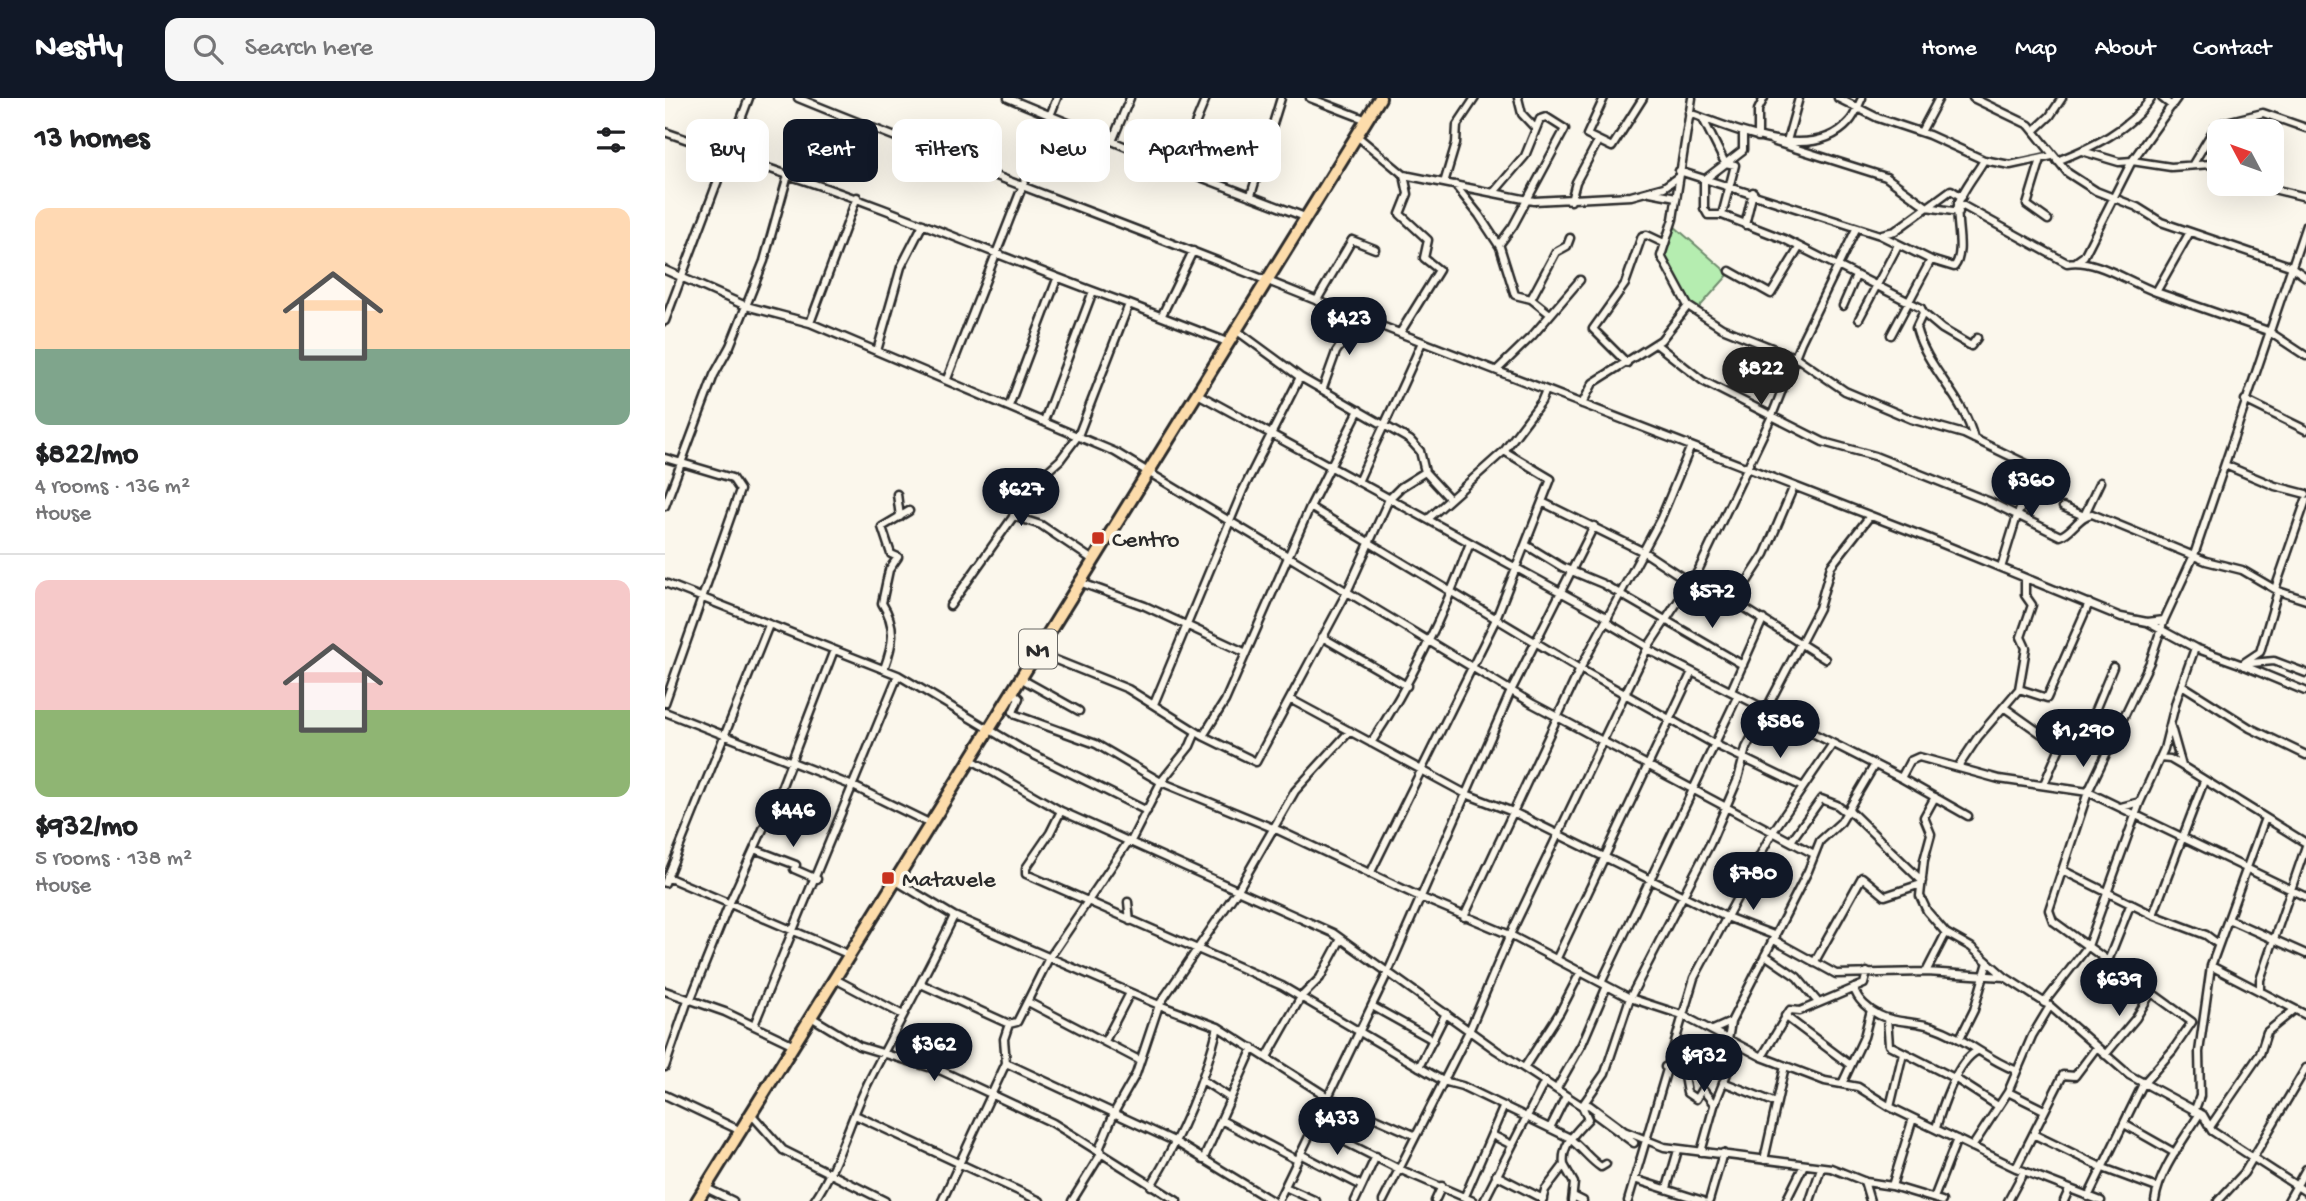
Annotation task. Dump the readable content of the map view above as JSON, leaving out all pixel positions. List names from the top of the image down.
{
  "streets": {
    "highway": ["N1"]
  },
  "places": {
    "transit": ["Centro", "Matavele"]
  },
  "north": "top left",
  "page": {
    "header": "Nestly",
    "search": "Search here",
    "nav": [
      "Home",
      "Map",
      "About",
      "Contact"
    ],
    "heading": "13 homes",
    "chip": [
      "Buy",
      "Rent",
      "Filters",
      "New",
      "Apartment"
    ],
    "list": [
      {
        "name": "$822/mo",
        "note": "4 rooms · 136 m² · House"
      },
      {
        "name": "$932/mo",
        "note": "5 rooms · 138 m² · House"
      }
    ],
    "price": [
      "$423",
      "$822",
      "$360",
      "$627",
      "$572",
      "$586",
      "$1,290",
      "$446",
      "$780",
      "$639",
      "$362",
      "$932",
      "$433"
    ]
  }
}
